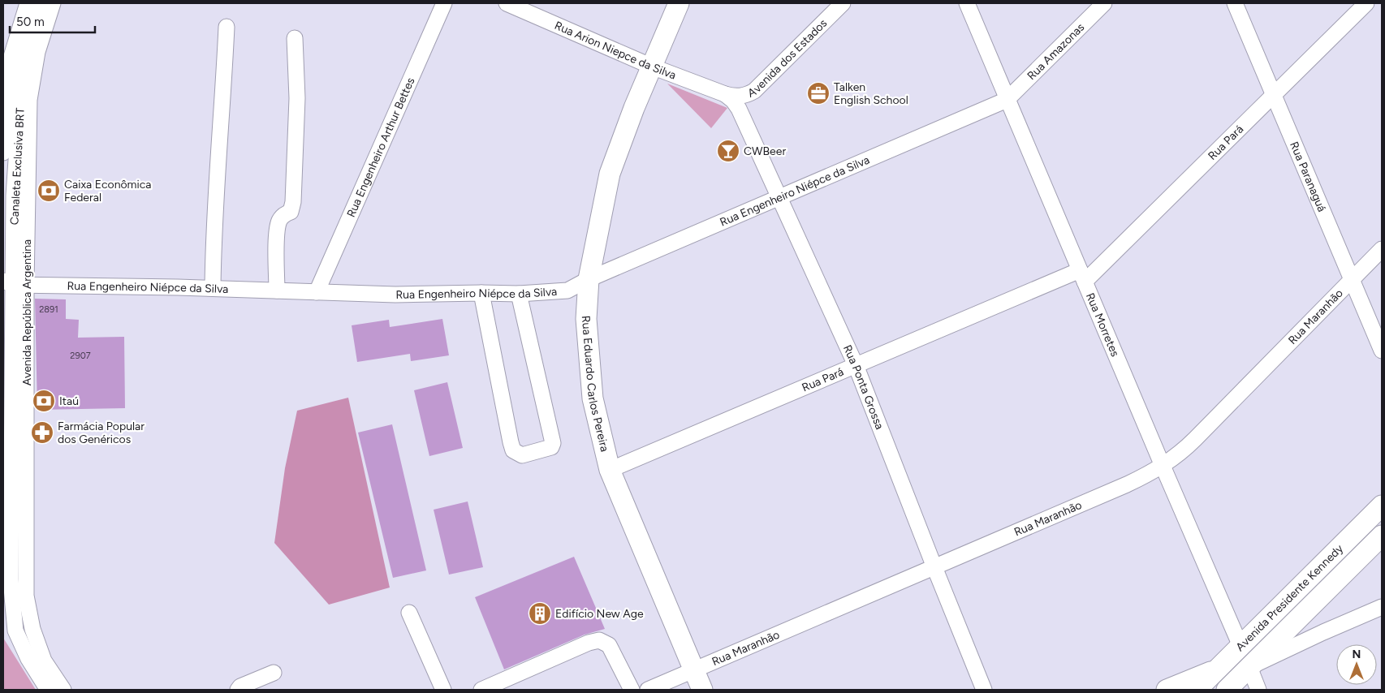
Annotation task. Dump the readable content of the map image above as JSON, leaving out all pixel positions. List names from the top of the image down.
{
  "streets": {
    "main road": ["Rua Eduardo Carlos Pereira", "Avenida Presidente Kennedy"],
    "street": [
      "Rua Arion Niepce da Silva",
      "Rua Amazonas",
      "Avenida dos Estados",
      "Rua Pará",
      "Rua Engenheiro Arthur Bettes",
      "Canaleta Exclusiva BRT",
      "Rua Paranaguá",
      "Rua Engenheiro Niépce da Silva",
      "Avenida República Argentina",
      "Rua Maranhão",
      "Rua Morretes",
      "Rua Ponta Grossa"
    ]
  },
  "crossings": [
    ["Rua Arion Niepce da Silva", "Avenida dos Estados"],
    ["Rua Arion Niepce da Silva", "Rua Eduardo Carlos Pereira"],
    ["Rua Arion Niepce da Silva", "Rua Ponta Grossa"],
    ["Rua Amazonas", "Rua Engenheiro Niépce da Silva"],
    ["Rua Amazonas", "Rua Morretes"],
    ["Avenida dos Estados", "Rua Ponta Grossa"],
    ["Rua Pará", "Rua Paranaguá"],
    ["Rua Pará", "Rua Morretes"],
    ["Rua Pará", "Rua Eduardo Carlos Pereira"],
    ["Rua Pará", "Rua Ponta Grossa"],
    ["Rua Engenheiro Arthur Bettes", "Rua Engenheiro Niépce da Silva"],
    ["Canaleta Exclusiva BRT", "Rua Engenheiro Niépce da Silva"],
    ["Canaleta Exclusiva BRT", "Avenida República Argentina"],
    ["Rua Paranaguá", "Rua Maranhão"],
    ["Rua Engenheiro Niépce da Silva", "Avenida República Argentina"],
    ["Rua Engenheiro Niépce da Silva", "Rua Morretes"],
    ["Rua Engenheiro Niépce da Silva", "Rua Eduardo Carlos Pereira"],
    ["Rua Engenheiro Niépce da Silva", "Rua Ponta Grossa"],
    ["Rua Maranhão", "Rua Morretes"],
    ["Rua Maranhão", "Rua Eduardo Carlos Pereira"],
    ["Rua Maranhão", "Rua Ponta Grossa"],
    ["Rua Morretes", "Avenida Presidente Kennedy"]
  ],
  "places": {
    "office": ["Talken English School"],
    "bar": ["CWBeer"],
    "bank": ["Caixa Econômica Federal", "Itaú"],
    "pharmacy": ["Farmácia Popular dos Genéricos"],
    "building": ["Edifício New Age"]
  },
  "house_numbers": ["2891", "2907"],
  "scale_bar": "50 m",
  "north": "top"
}
